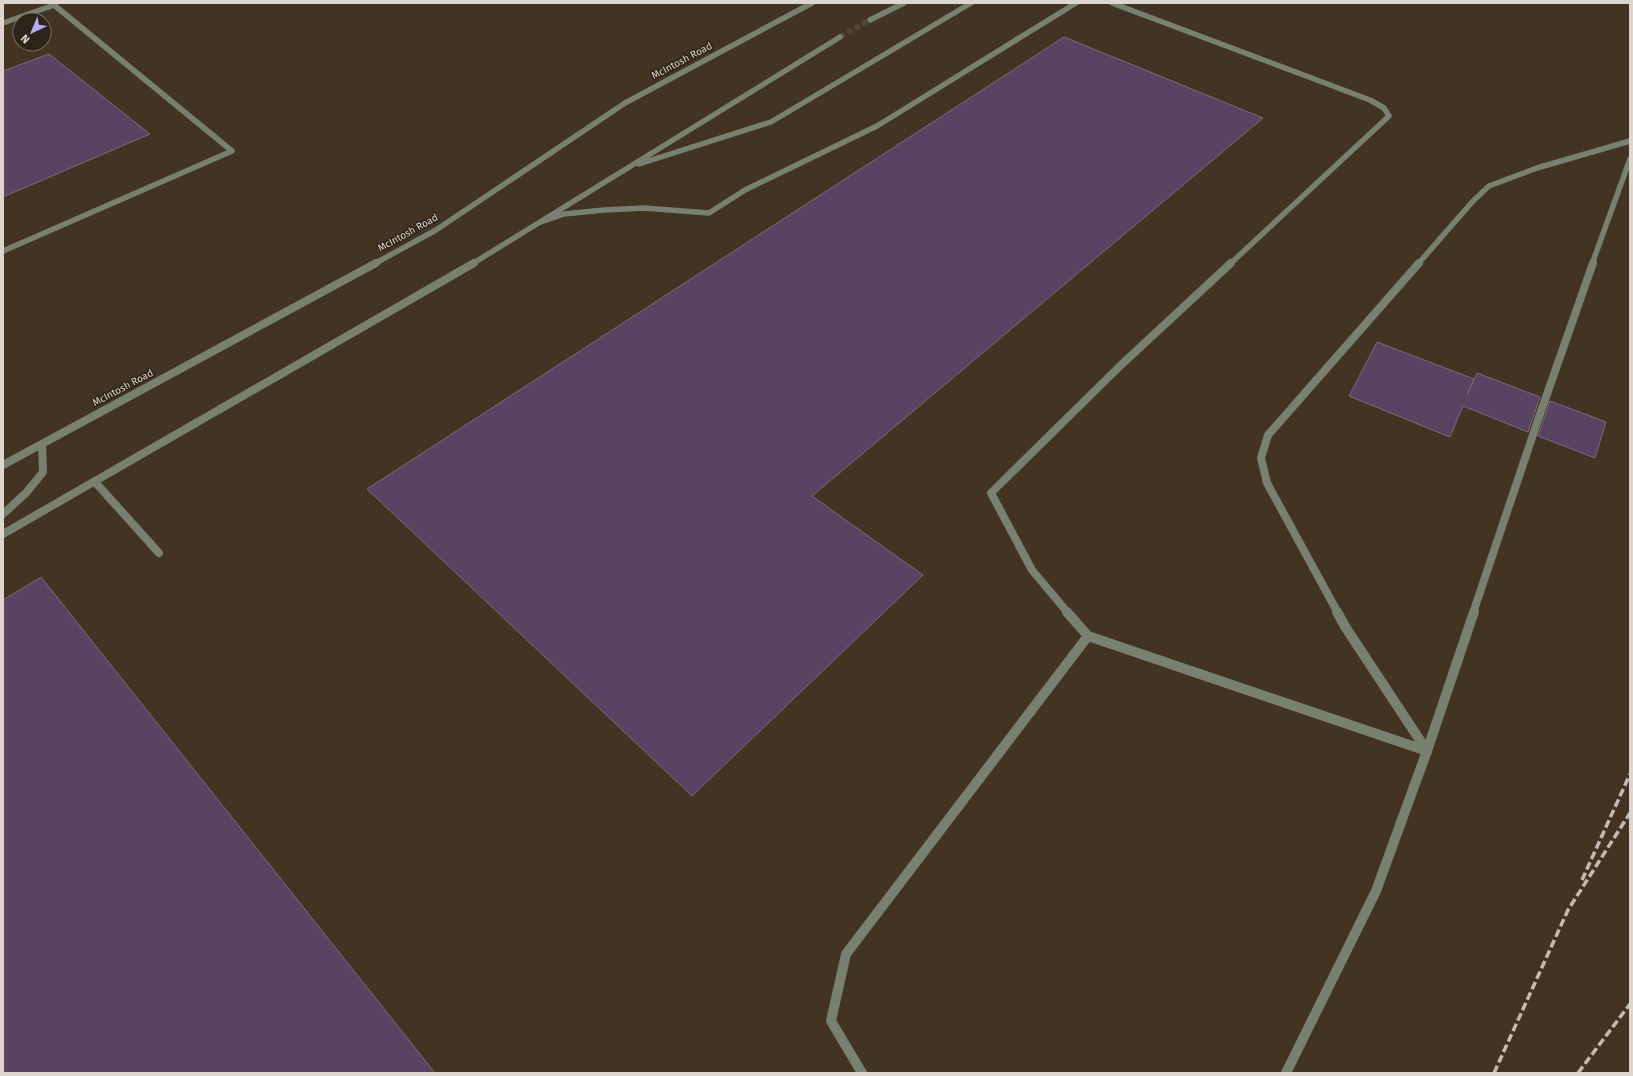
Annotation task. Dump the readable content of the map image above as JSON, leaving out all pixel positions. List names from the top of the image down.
{
  "streets": {
    "street": ["McIntosh Road"]
  },
  "north": "bottom left"
}
